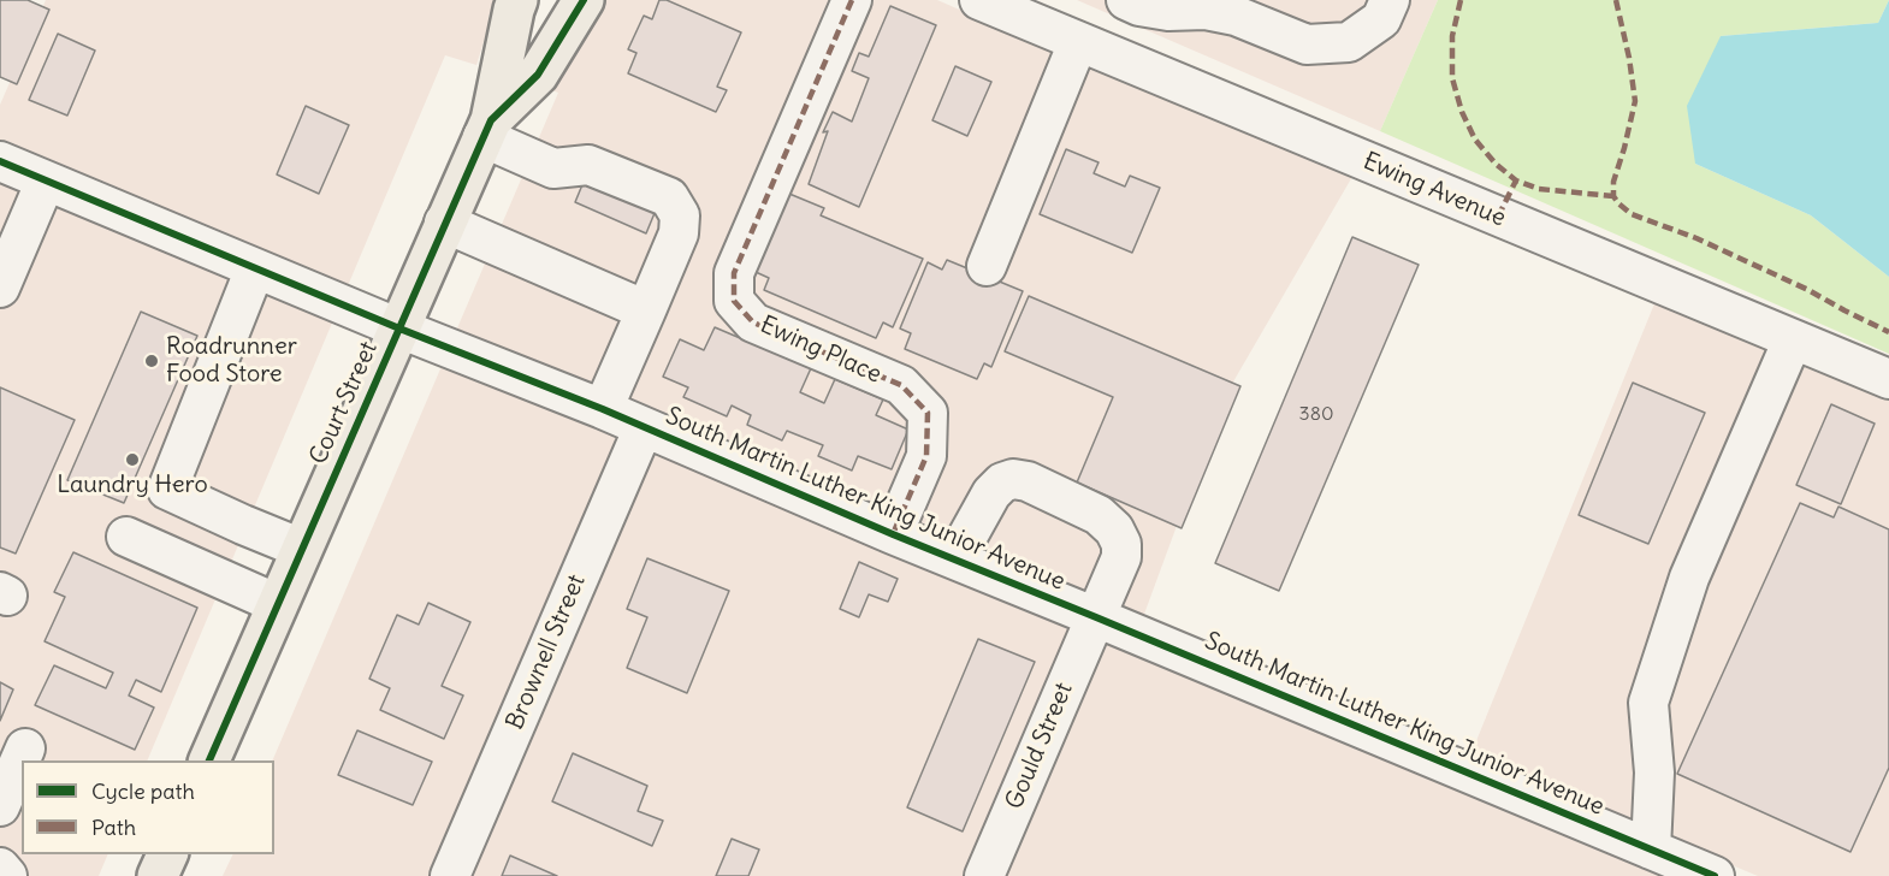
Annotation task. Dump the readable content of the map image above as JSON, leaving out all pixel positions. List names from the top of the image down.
{
  "streets": {
    "main road": ["Court Street"],
    "street": [
      "Ewing Avenue",
      "Ewing Place",
      "South Martin Luther King Junior Avenue",
      "Brownell Street",
      "Gould Street"
    ]
  },
  "crossings": [
    ["Ewing Place", "South Martin Luther King Junior Avenue"],
    ["Court Street", "South Martin Luther King Junior Avenue"],
    ["South Martin Luther King Junior Avenue", "Brownell Street"],
    ["South Martin Luther King Junior Avenue", "Gould Street"]
  ],
  "places": ["Roadrunner Food Store", "Laundry Hero"],
  "house_numbers": ["380"],
  "legend": ["Cycle path", "Path"]
}
